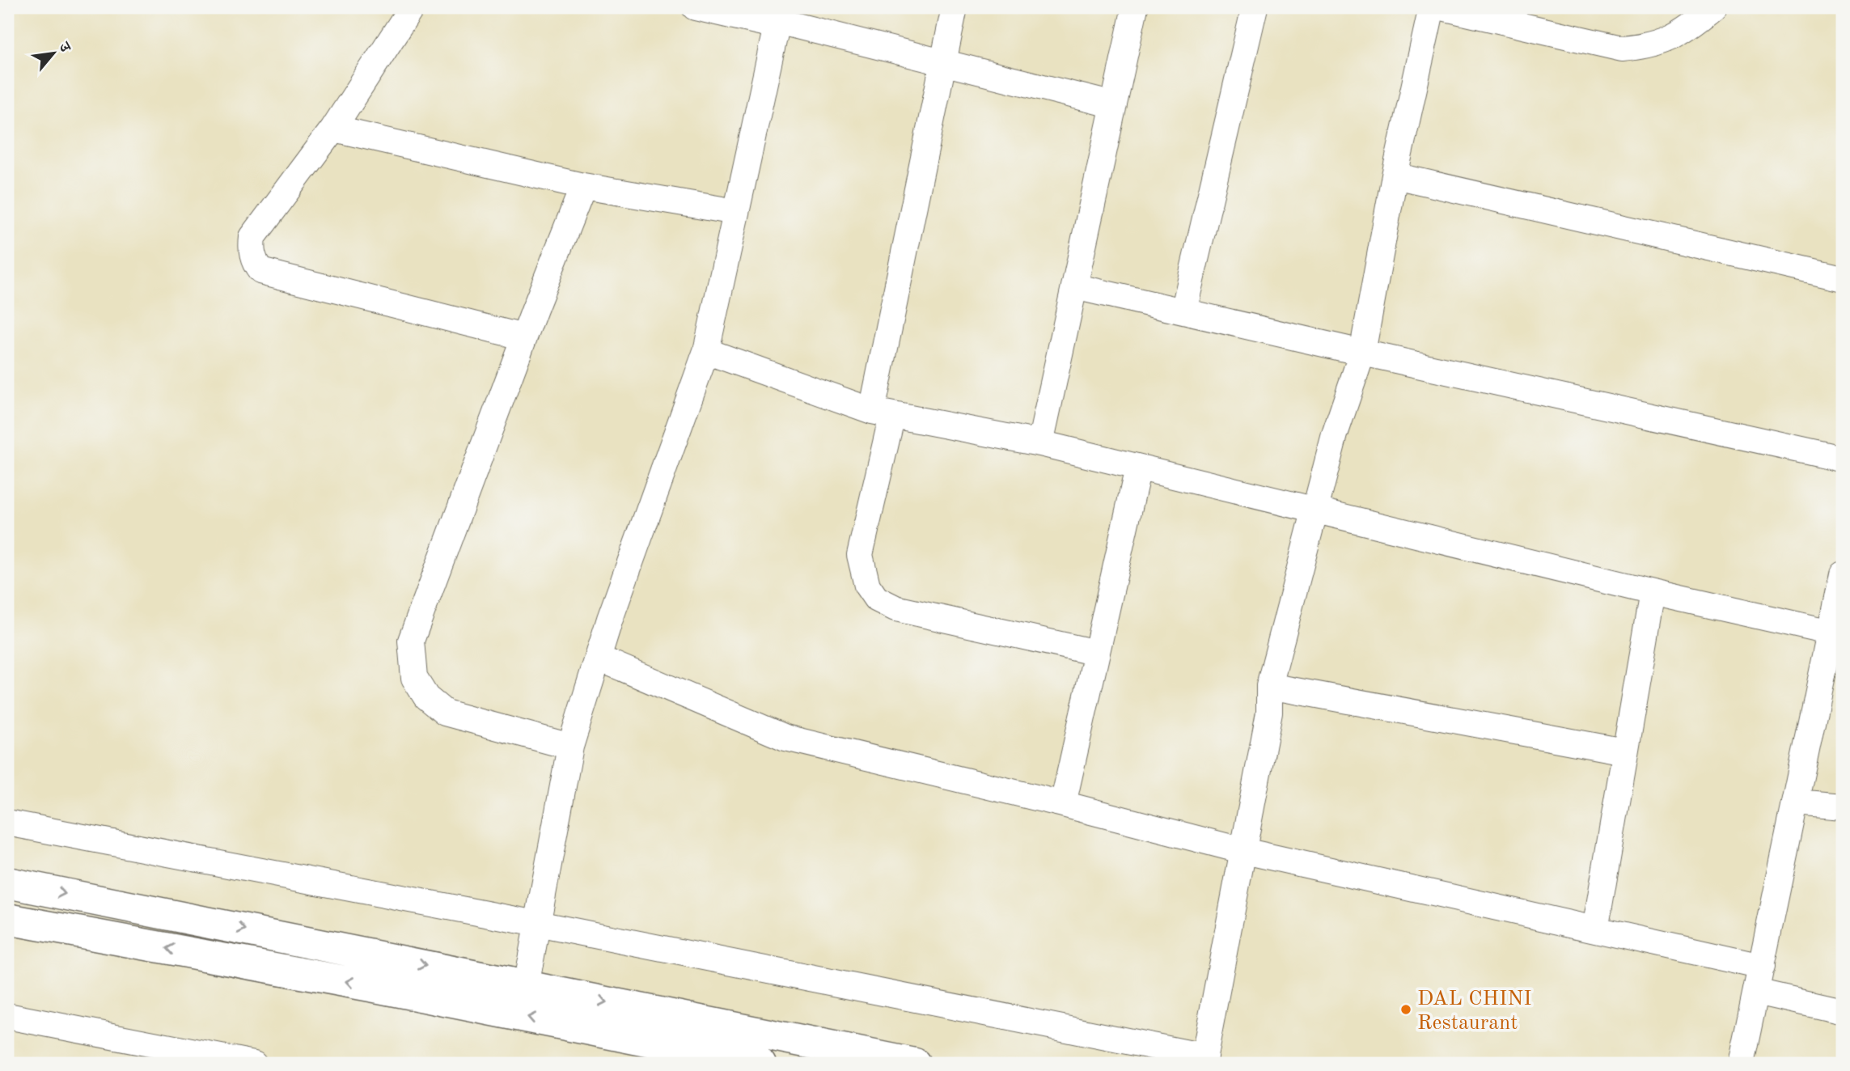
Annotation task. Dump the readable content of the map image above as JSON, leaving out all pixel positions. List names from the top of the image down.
{
  "places": ["DAL CHINI Restaurant"],
  "north": "top right"
}
